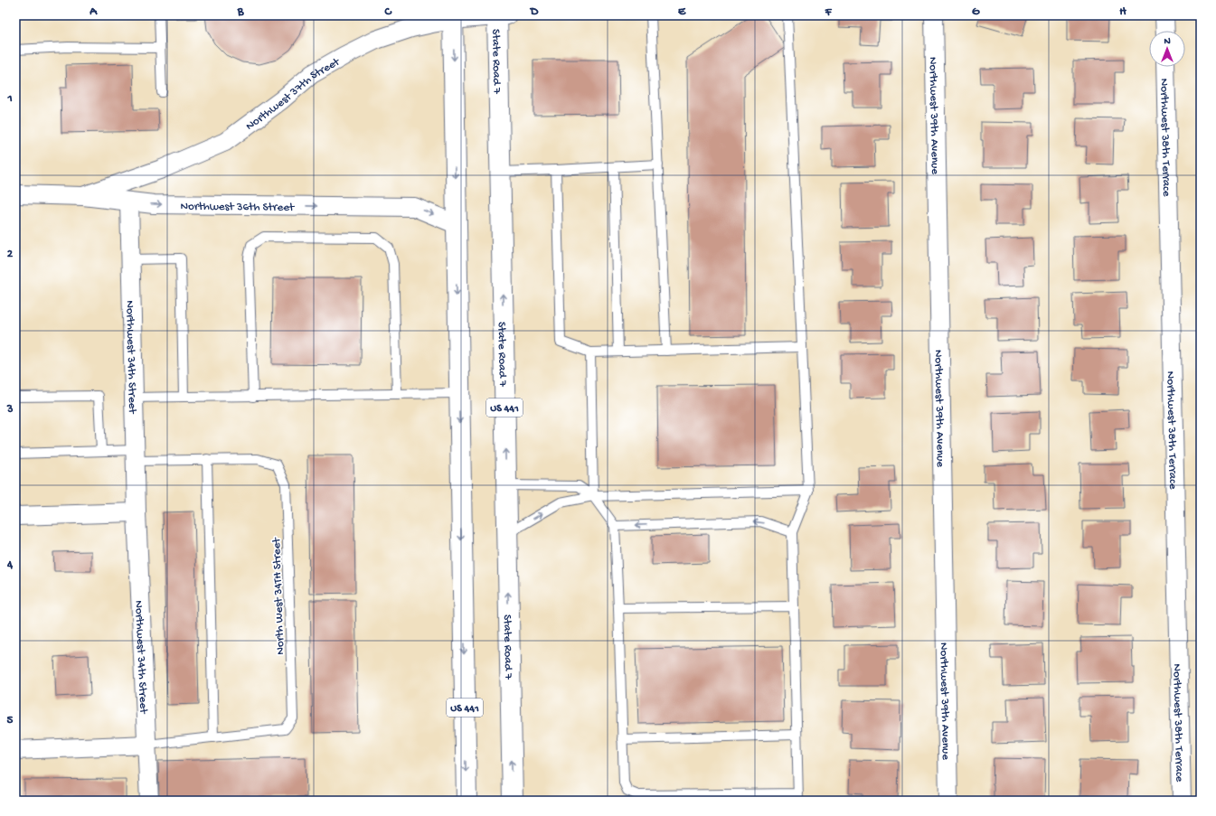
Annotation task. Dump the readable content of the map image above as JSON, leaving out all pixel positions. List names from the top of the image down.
{
  "streets": {
    "main road": ["State Road 7", "US 441"],
    "street": [
      "Northwest 37th Street",
      "Northwest 39th Avenue",
      "Northwest 38th Terrace",
      "Northwest 36th Street",
      "Northwest 34th Street"
    ],
    "lane": ["North West 34TH Street"]
  },
  "crossings": [
    ["State Road 7", "Northwest 37th Street"],
    ["Northwest 37th Street", "Northwest 36th Street"],
    ["Northwest 37th Street", "US 441"],
    ["Northwest 36th Street", "Northwest 34th Street"],
    ["Northwest 36th Street", "US 441"],
    ["Northwest 34th Street", "North West 34TH Street"]
  ],
  "one_way": ["Northwest 36th Street"],
  "north": "top",
  "grid": {
    "columns": [
      "A",
      "B",
      "C",
      "D",
      "E",
      "F",
      "G",
      "H"
    ],
    "rows": [
      "1",
      "2",
      "3",
      "4",
      "5"
    ]
  }
}
